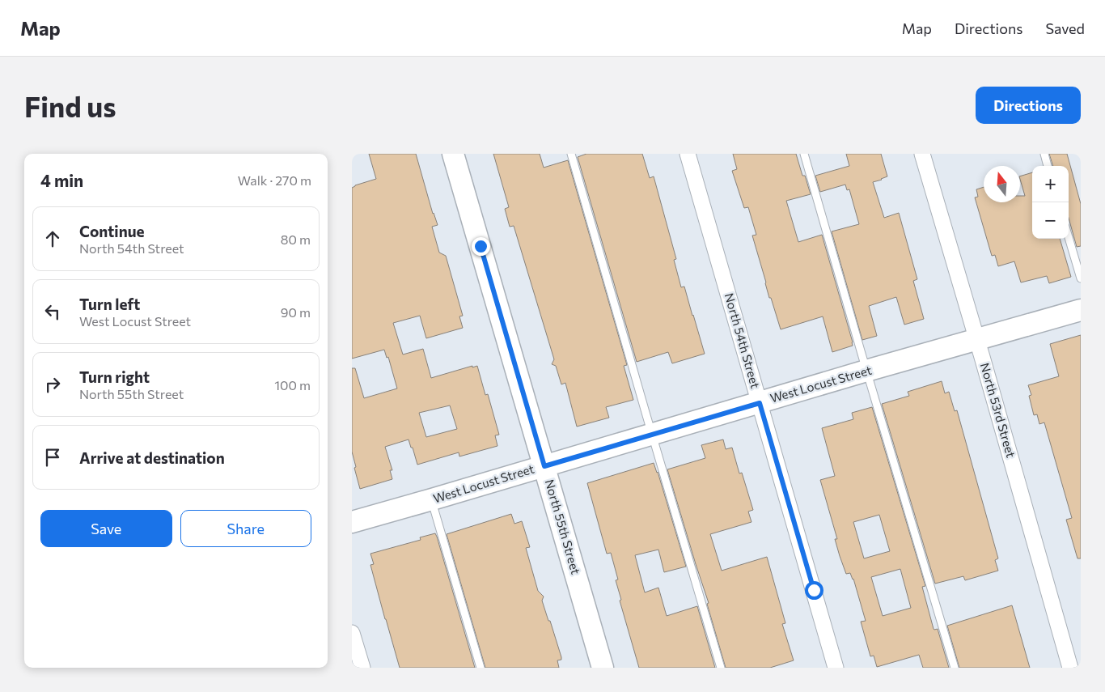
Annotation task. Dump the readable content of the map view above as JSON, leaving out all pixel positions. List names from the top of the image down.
{
  "streets": {
    "street": [
      "North 54th Street",
      "West Locust Street",
      "North 53rd Street",
      "North 55th Street"
    ]
  },
  "crossings": [
    ["North 54th Street", "West Locust Street"],
    ["West Locust Street", "North 53rd Street"],
    ["West Locust Street", "North 55th Street"]
  ],
  "north": "top",
  "page": {
    "header": "Map",
    "nav": ["Map", "Directions", "Saved"],
    "buttons": [
      "Directions",
      ["Save", "Share"]
    ],
    "title": "Find us",
    "heading": ["4 min", "Walk · 270 m"],
    "map_buttons": ["+", "−"],
    "list": [
      ["Continue", "North 54th Street", "80 m"],
      ["Turn left", "West Locust Street", "90 m"],
      ["Turn right", "North 55th Street", "100 m"],
      "Arrive at destination"
    ]
  }
}
